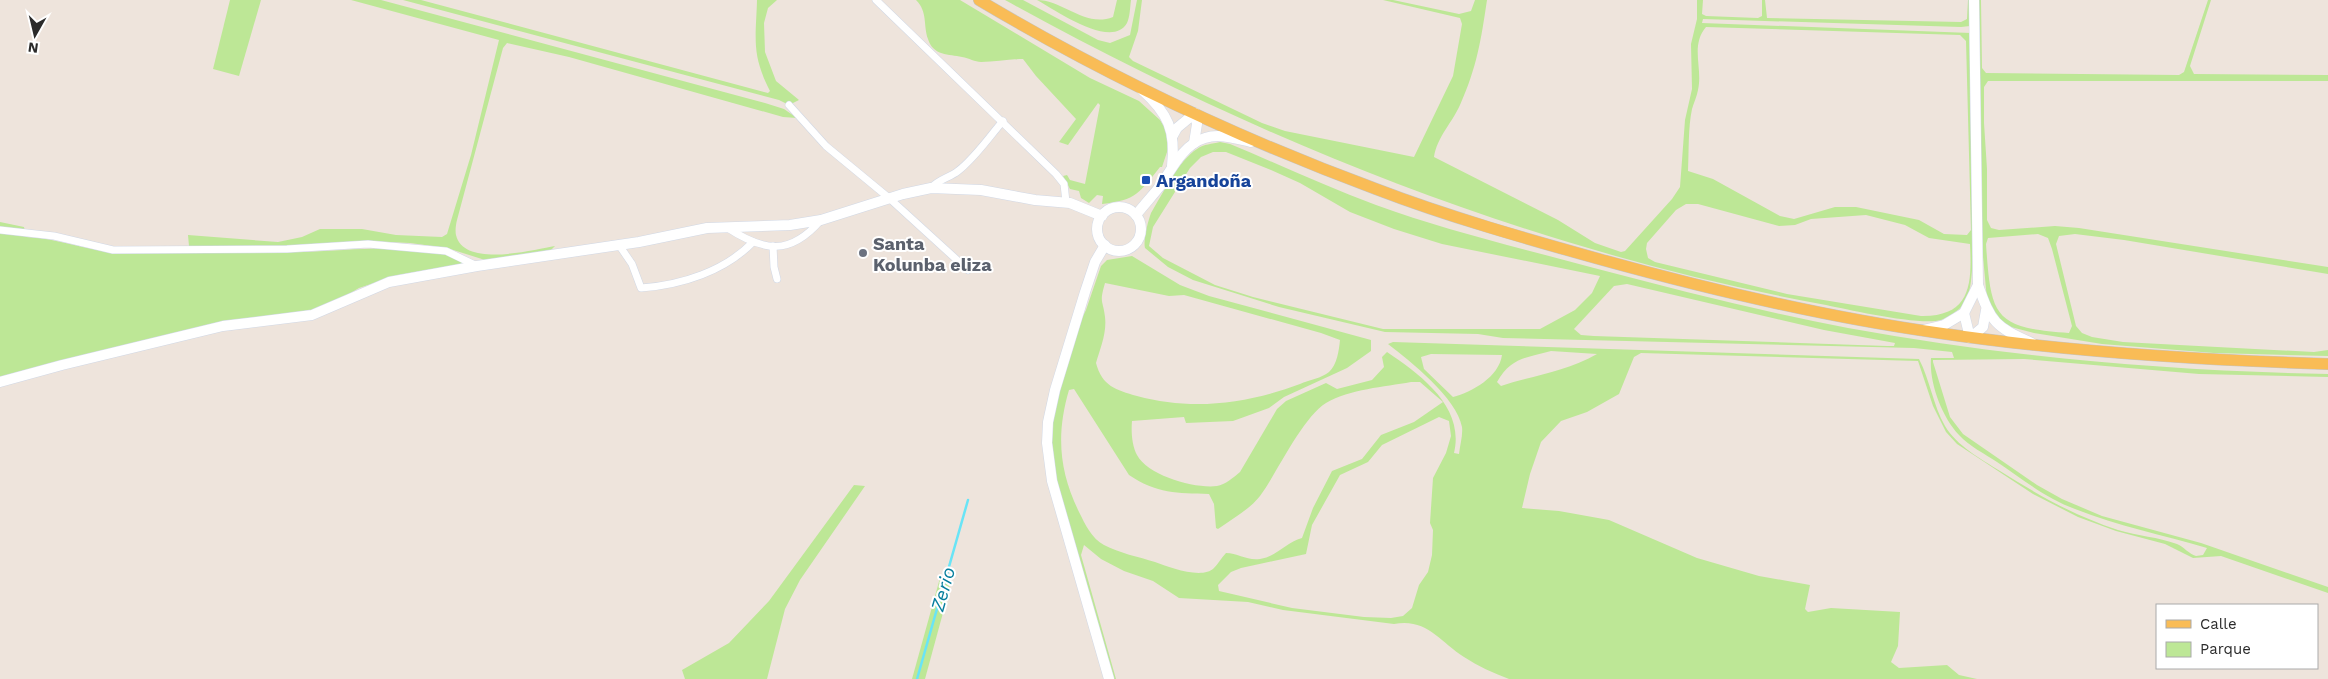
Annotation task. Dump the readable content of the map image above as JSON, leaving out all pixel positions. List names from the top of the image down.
{
  "water": ["Zerio"],
  "places": {
    "transit": ["Argandoña"],
    "other": ["Santa Kolunba eliza"]
  },
  "legend": ["Calle", "Parque"],
  "north": "bottom"
}
